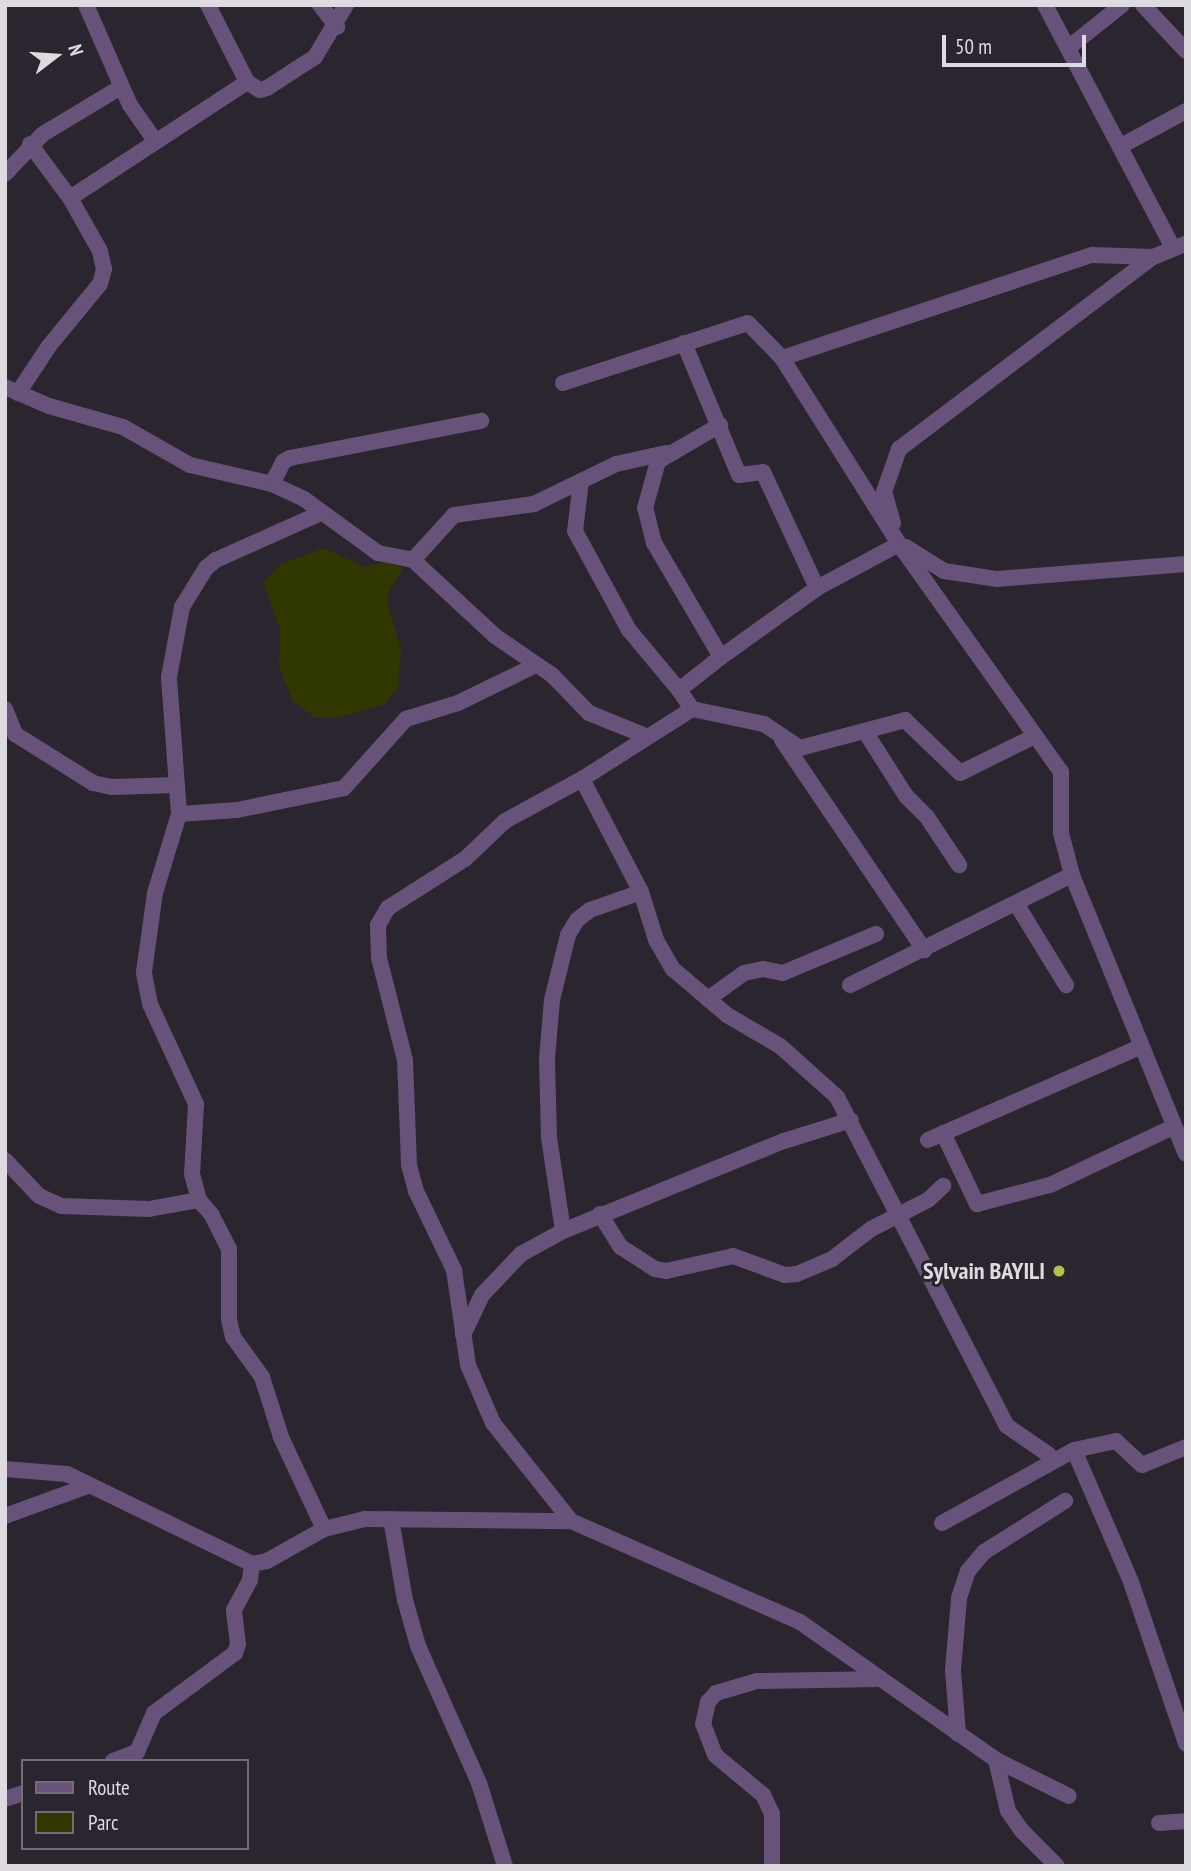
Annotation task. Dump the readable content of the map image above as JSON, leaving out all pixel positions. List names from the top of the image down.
{
  "places": ["Sylvain BAYILI"],
  "legend": ["Route", "Parc"],
  "scale_bar": "50 m",
  "north": "right"
}
